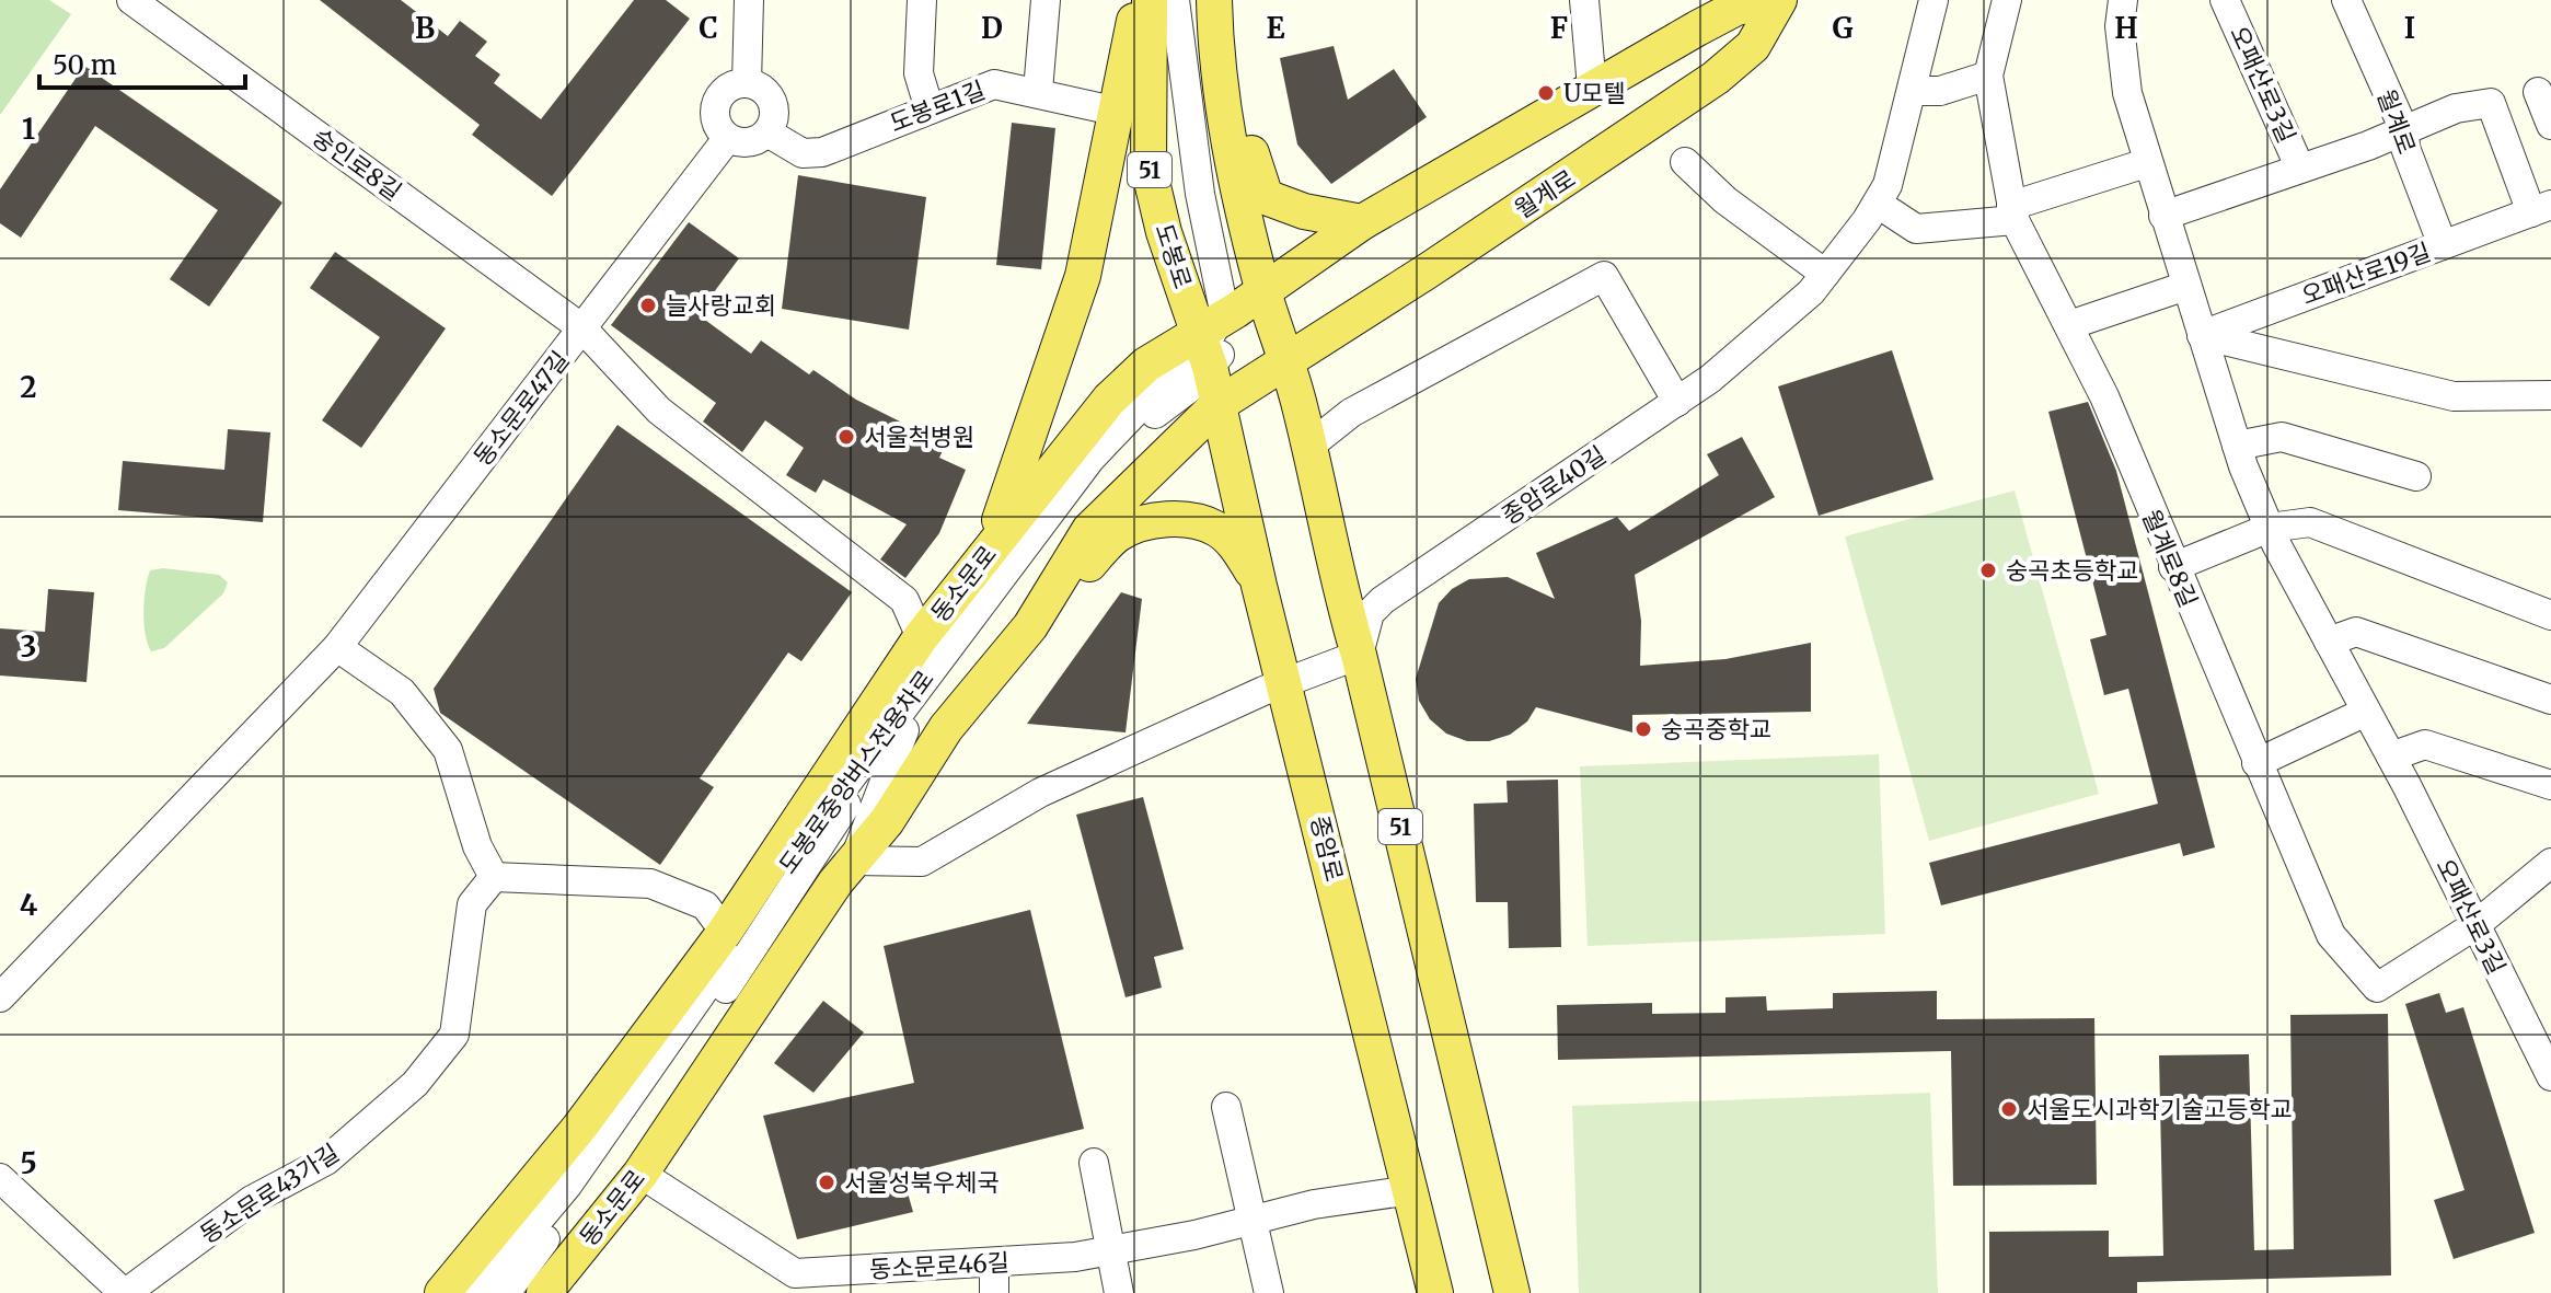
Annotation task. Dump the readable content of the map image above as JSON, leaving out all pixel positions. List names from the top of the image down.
{
  "streets": {
    "main road": [
      "월계로",
      "51",
      "도봉로",
      "동소문로",
      "종암로"
    ],
    "street": [
      "오패산로3길",
      "도봉로1길",
      "숭인로8길",
      "오패산로19길",
      "동소문로47길",
      "종암로40길",
      "월계로8길",
      "도봉로중앙버스전용차로",
      "동소문로43가길",
      "동소문로46길"
    ]
  },
  "crossings": [
    ["오패산로3길", "월계로"],
    ["오패산로3길", "오패산로19길"],
    ["오패산로3길", "월계로8길"],
    ["월계로", "51"],
    ["월계로", "도봉로"],
    ["월계로", "오패산로19길"],
    ["월계로", "동소문로"],
    ["월계로", "도봉로중앙버스전용차로"],
    ["숭인로8길", "동소문로47길"],
    ["51", "도봉로"],
    ["51", "종암로40길"],
    ["51", "동소문로"],
    ["도봉로", "동소문로"],
    ["도봉로", "도봉로중앙버스전용차로"],
    ["도봉로", "종암로"],
    ["동소문로47길", "동소문로"],
    ["동소문로", "도봉로중앙버스전용차로"],
    ["동소문로", "종암로"],
    ["동소문로", "동소문로46길"],
    ["종암로", "동소문로46길"]
  ],
  "places": [
    "U모텔",
    "늘사랑교회",
    "서울척병원",
    "숭곡초등학교",
    "숭곡중학교",
    "서울도시과학기술고등학교",
    "서울성북우체국"
  ],
  "scale_bar": "50 m",
  "grid": {
    "columns": [
      "B",
      "C",
      "D",
      "E",
      "F",
      "G",
      "H",
      "I"
    ],
    "rows": [
      "1",
      "2",
      "3",
      "4",
      "5"
    ]
  }
}
